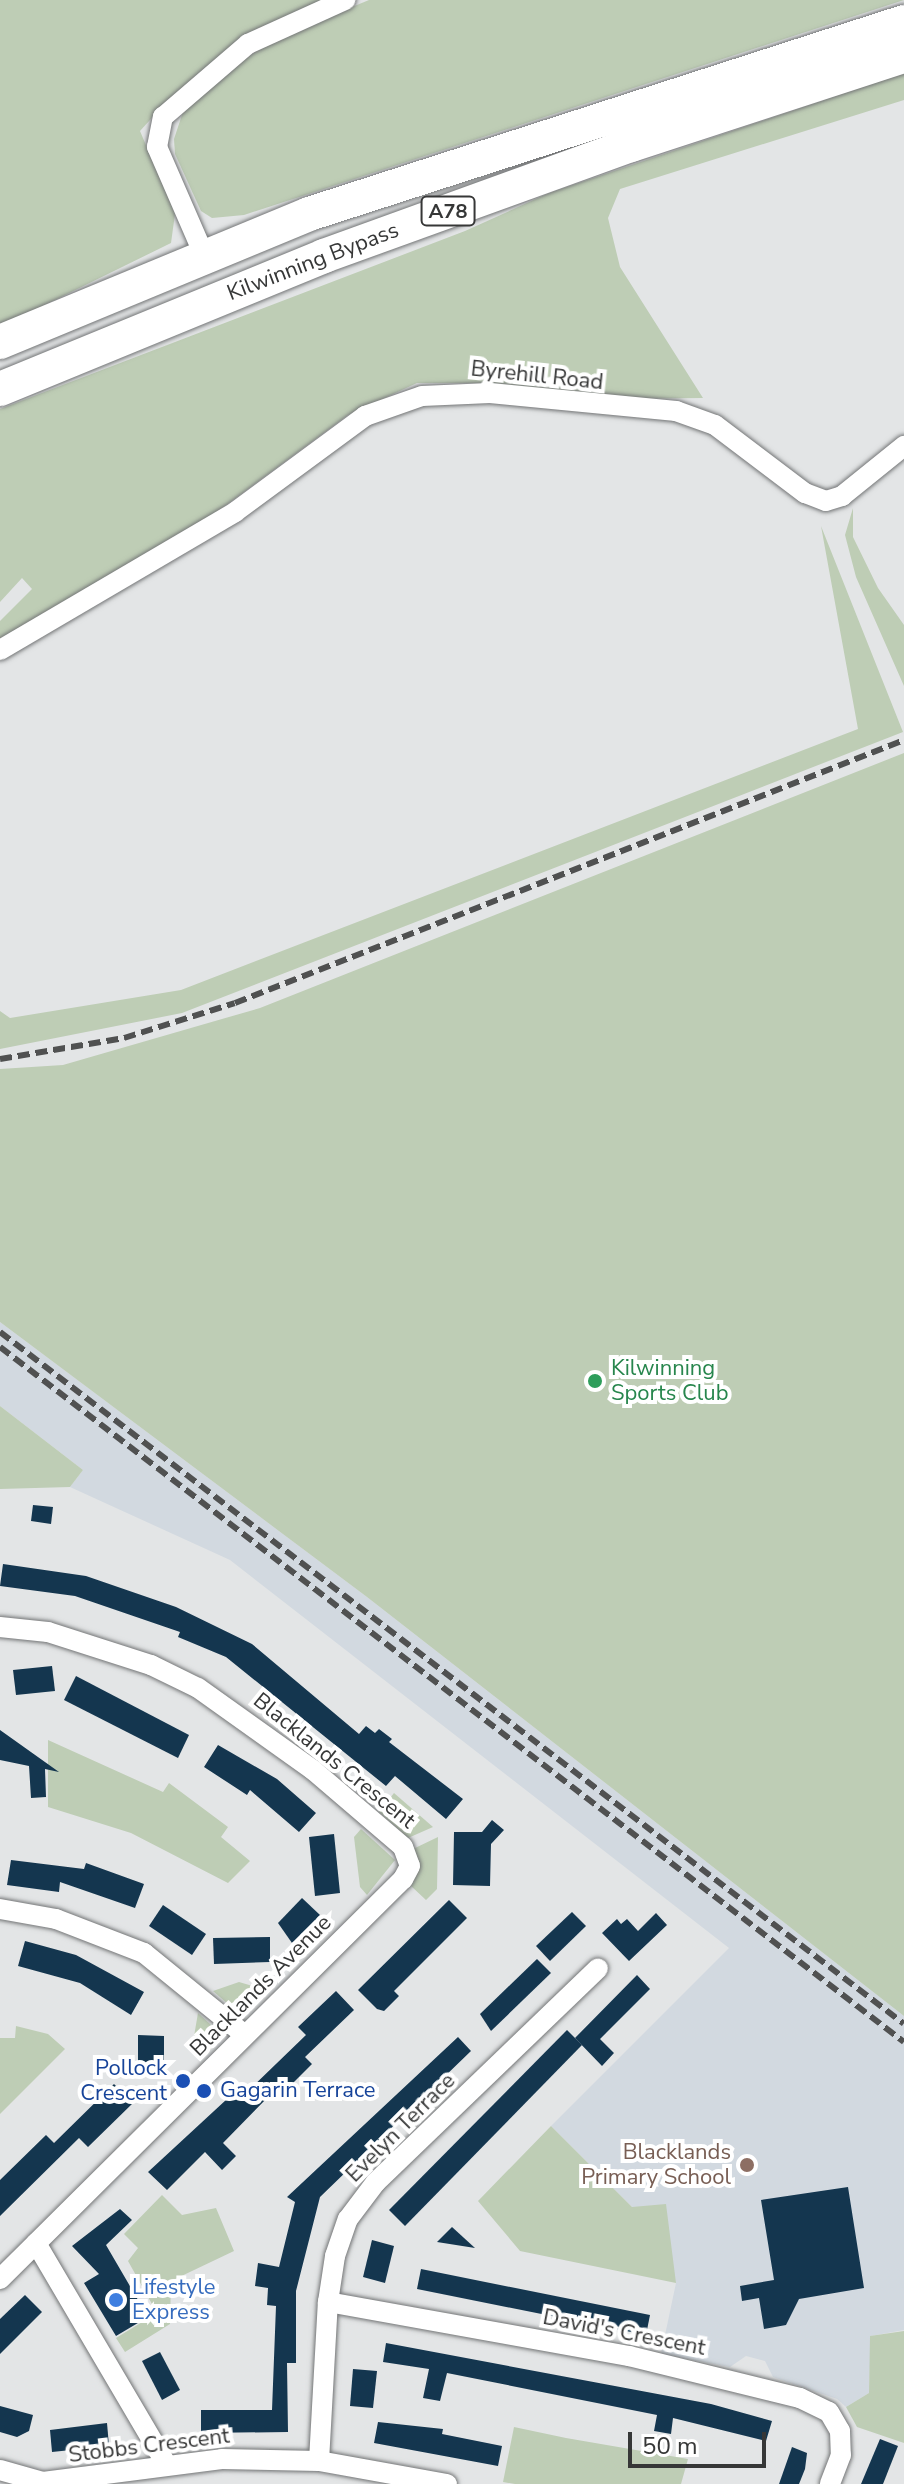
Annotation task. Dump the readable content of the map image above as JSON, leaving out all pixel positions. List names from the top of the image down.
{
  "streets": {
    "highway": ["A78", "Kilwinning Bypass"],
    "street": [
      "Byrehill Road",
      "Blacklands Crescent",
      "Blacklands Avenue",
      "Evelyn Terrace",
      "David's Crescent",
      "Stobbs Crescent"
    ]
  },
  "crossings": [
    ["Blacklands Crescent", "Blacklands Avenue"],
    ["Evelyn Terrace", "David's Crescent"],
    ["Evelyn Terrace", "Stobbs Crescent"]
  ],
  "places": [
    "Kilwinning Sports Club",
    "Pollock Crescent",
    "Gagarin Terrace",
    "Blacklands Primary School",
    "Lifestyle Express"
  ],
  "scale_bar": "50 m"
}
